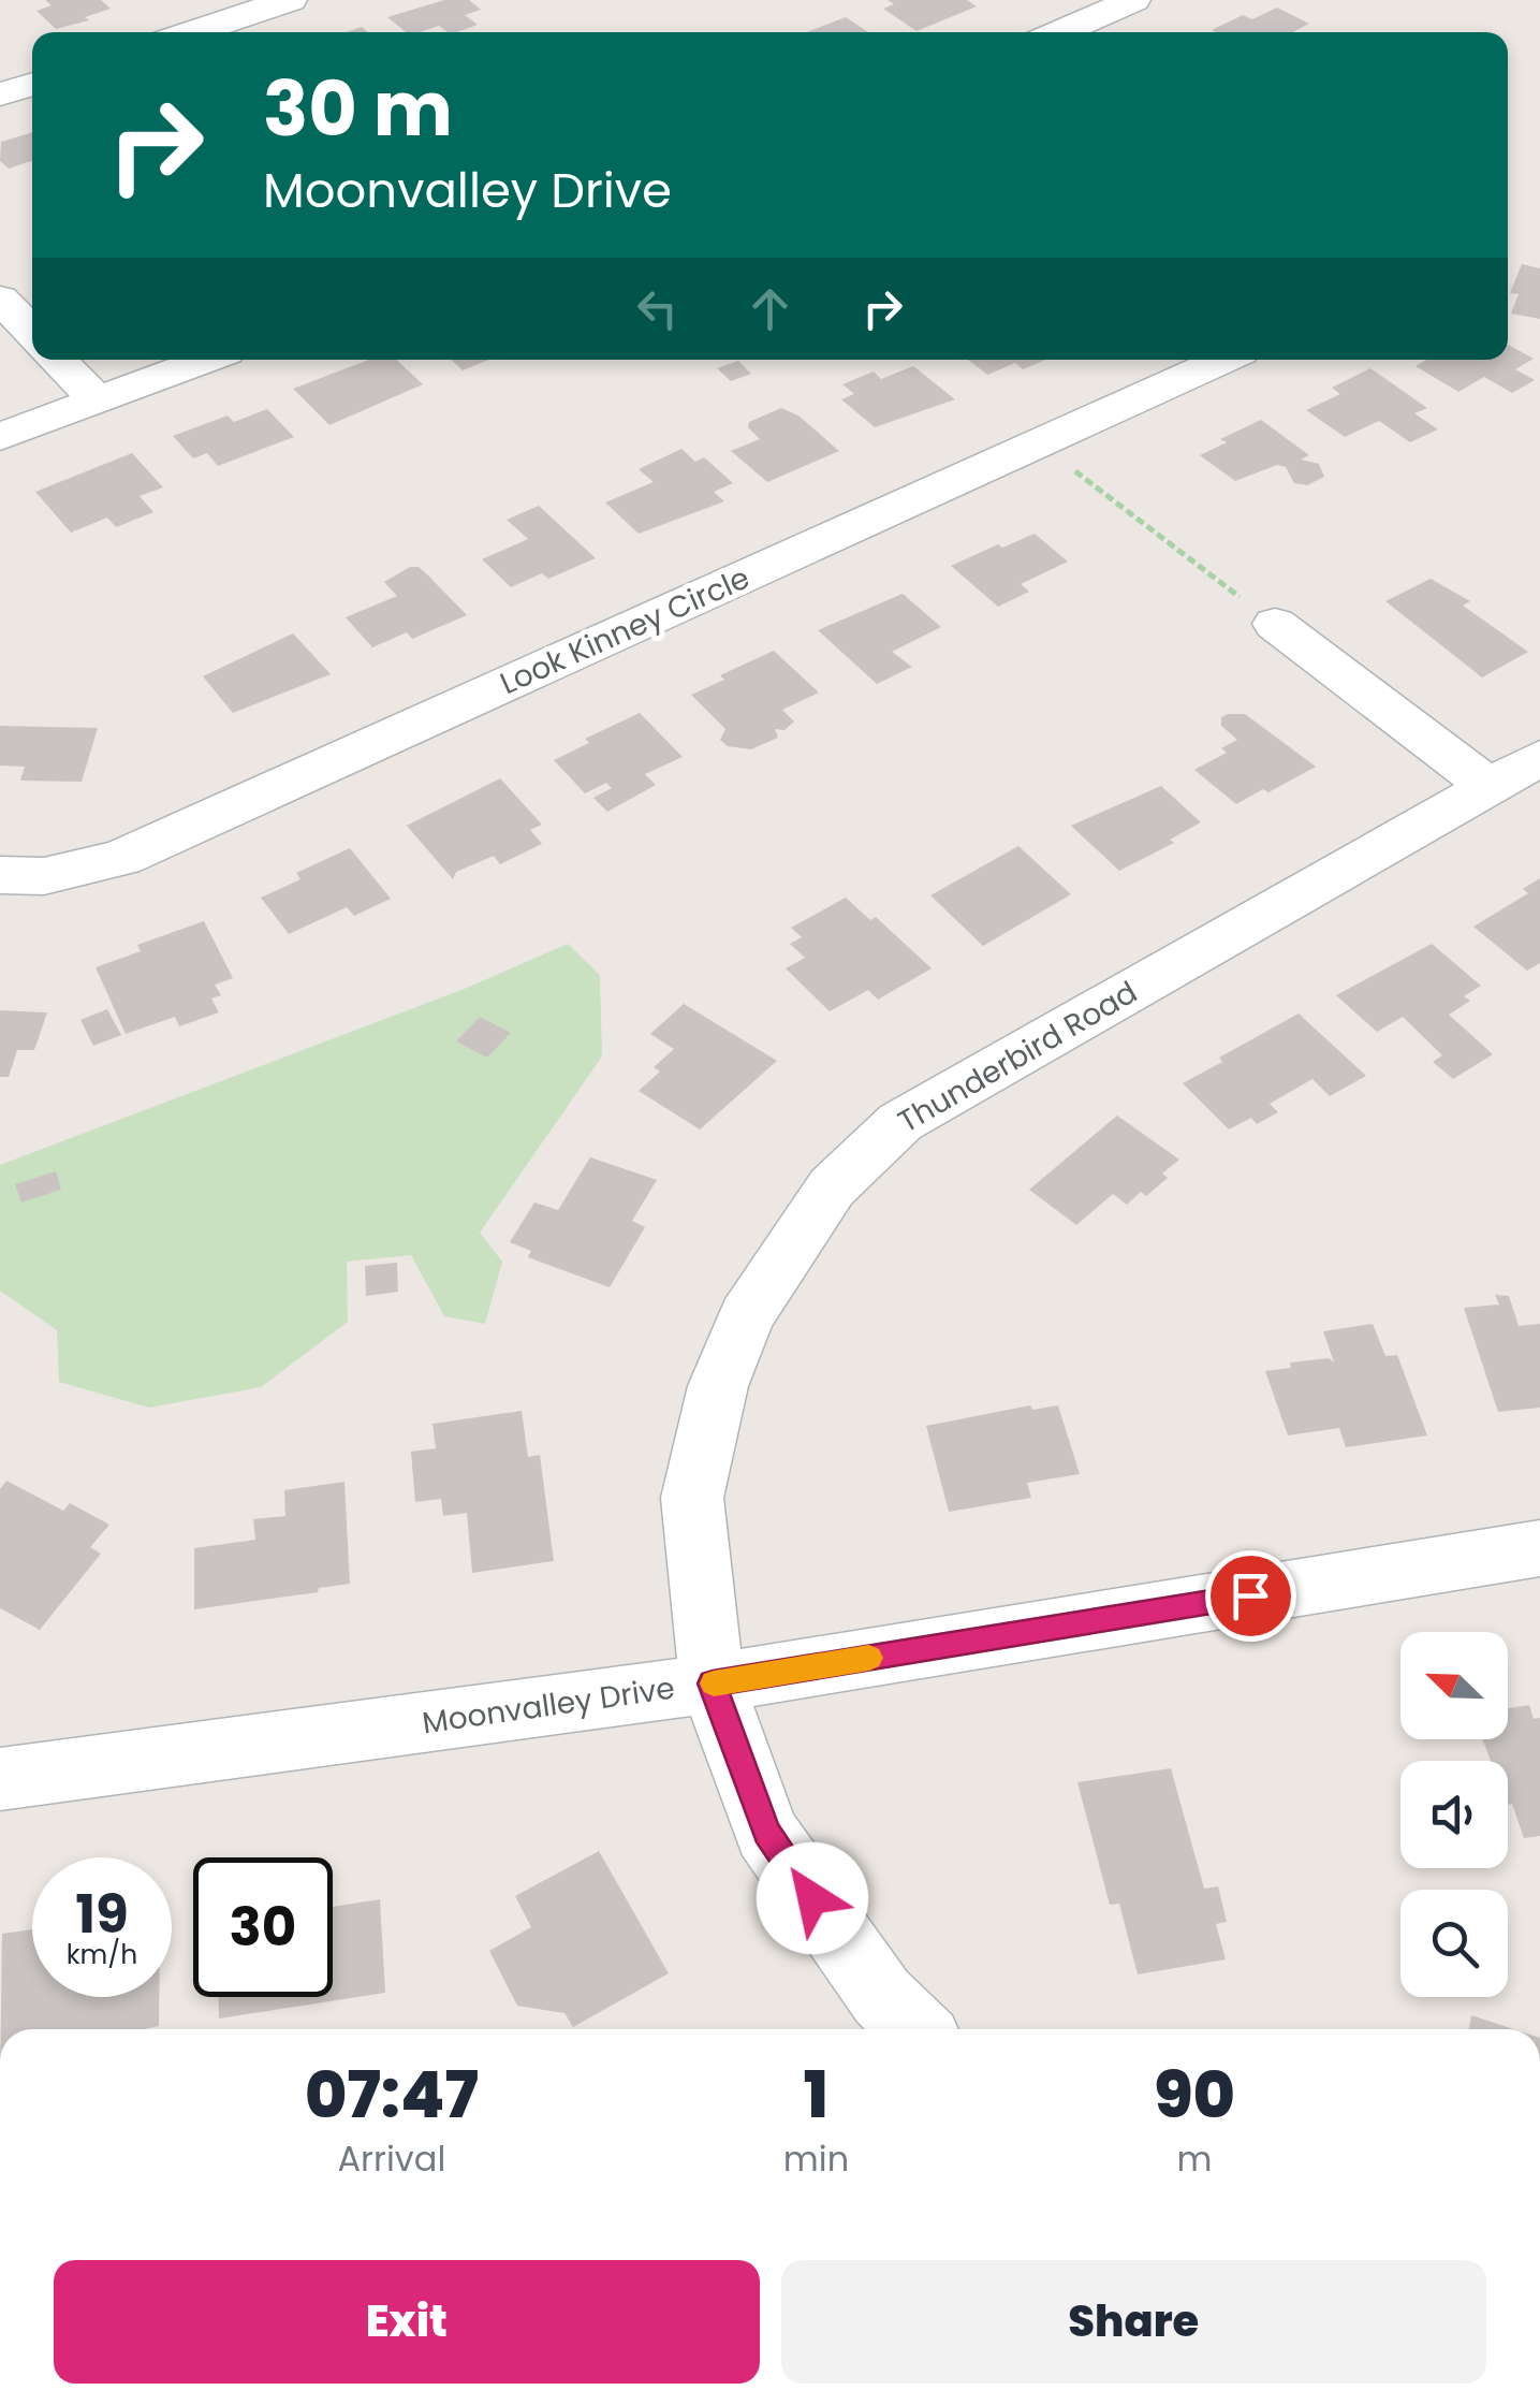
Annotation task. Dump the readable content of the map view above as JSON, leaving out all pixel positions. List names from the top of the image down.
{
  "streets": {
    "street": ["Look Kinney Circle", "Thunderbird Road", "Moonvalley Drive"]
  },
  "crossings": [
    ["Thunderbird Road", "Moonvalley Drive"]
  ],
  "north": "top left",
  "page": {
    "turn": ["30 m", "Moonvalley Drive"],
    "speed": "19 km/h",
    "limit": "30",
    "eta": [
      "07:47",
      "Arrival",
      "1",
      "min",
      "90",
      "m"
    ],
    "buttons": ["Exit", "Share"]
  }
}
